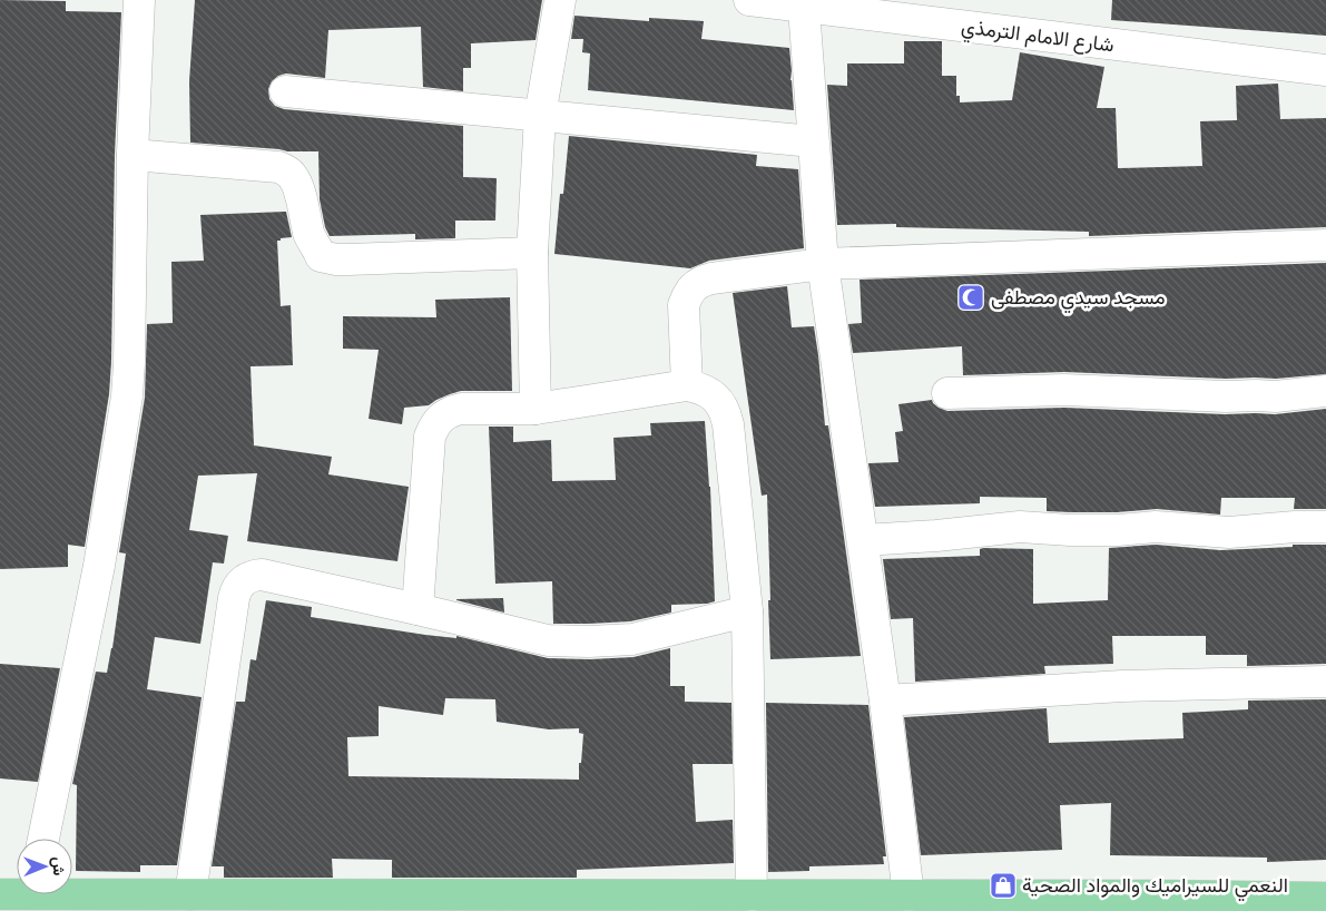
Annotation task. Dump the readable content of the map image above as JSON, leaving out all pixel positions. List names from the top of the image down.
{
  "streets": {
    "street": ["شارع الامام الترمذي"]
  },
  "places": {
    "mosque": ["مسجد سيدي مصطفى"],
    "shop": ["النعمي للسيراميك والمواد الصحية"]
  },
  "north": "right"
}
